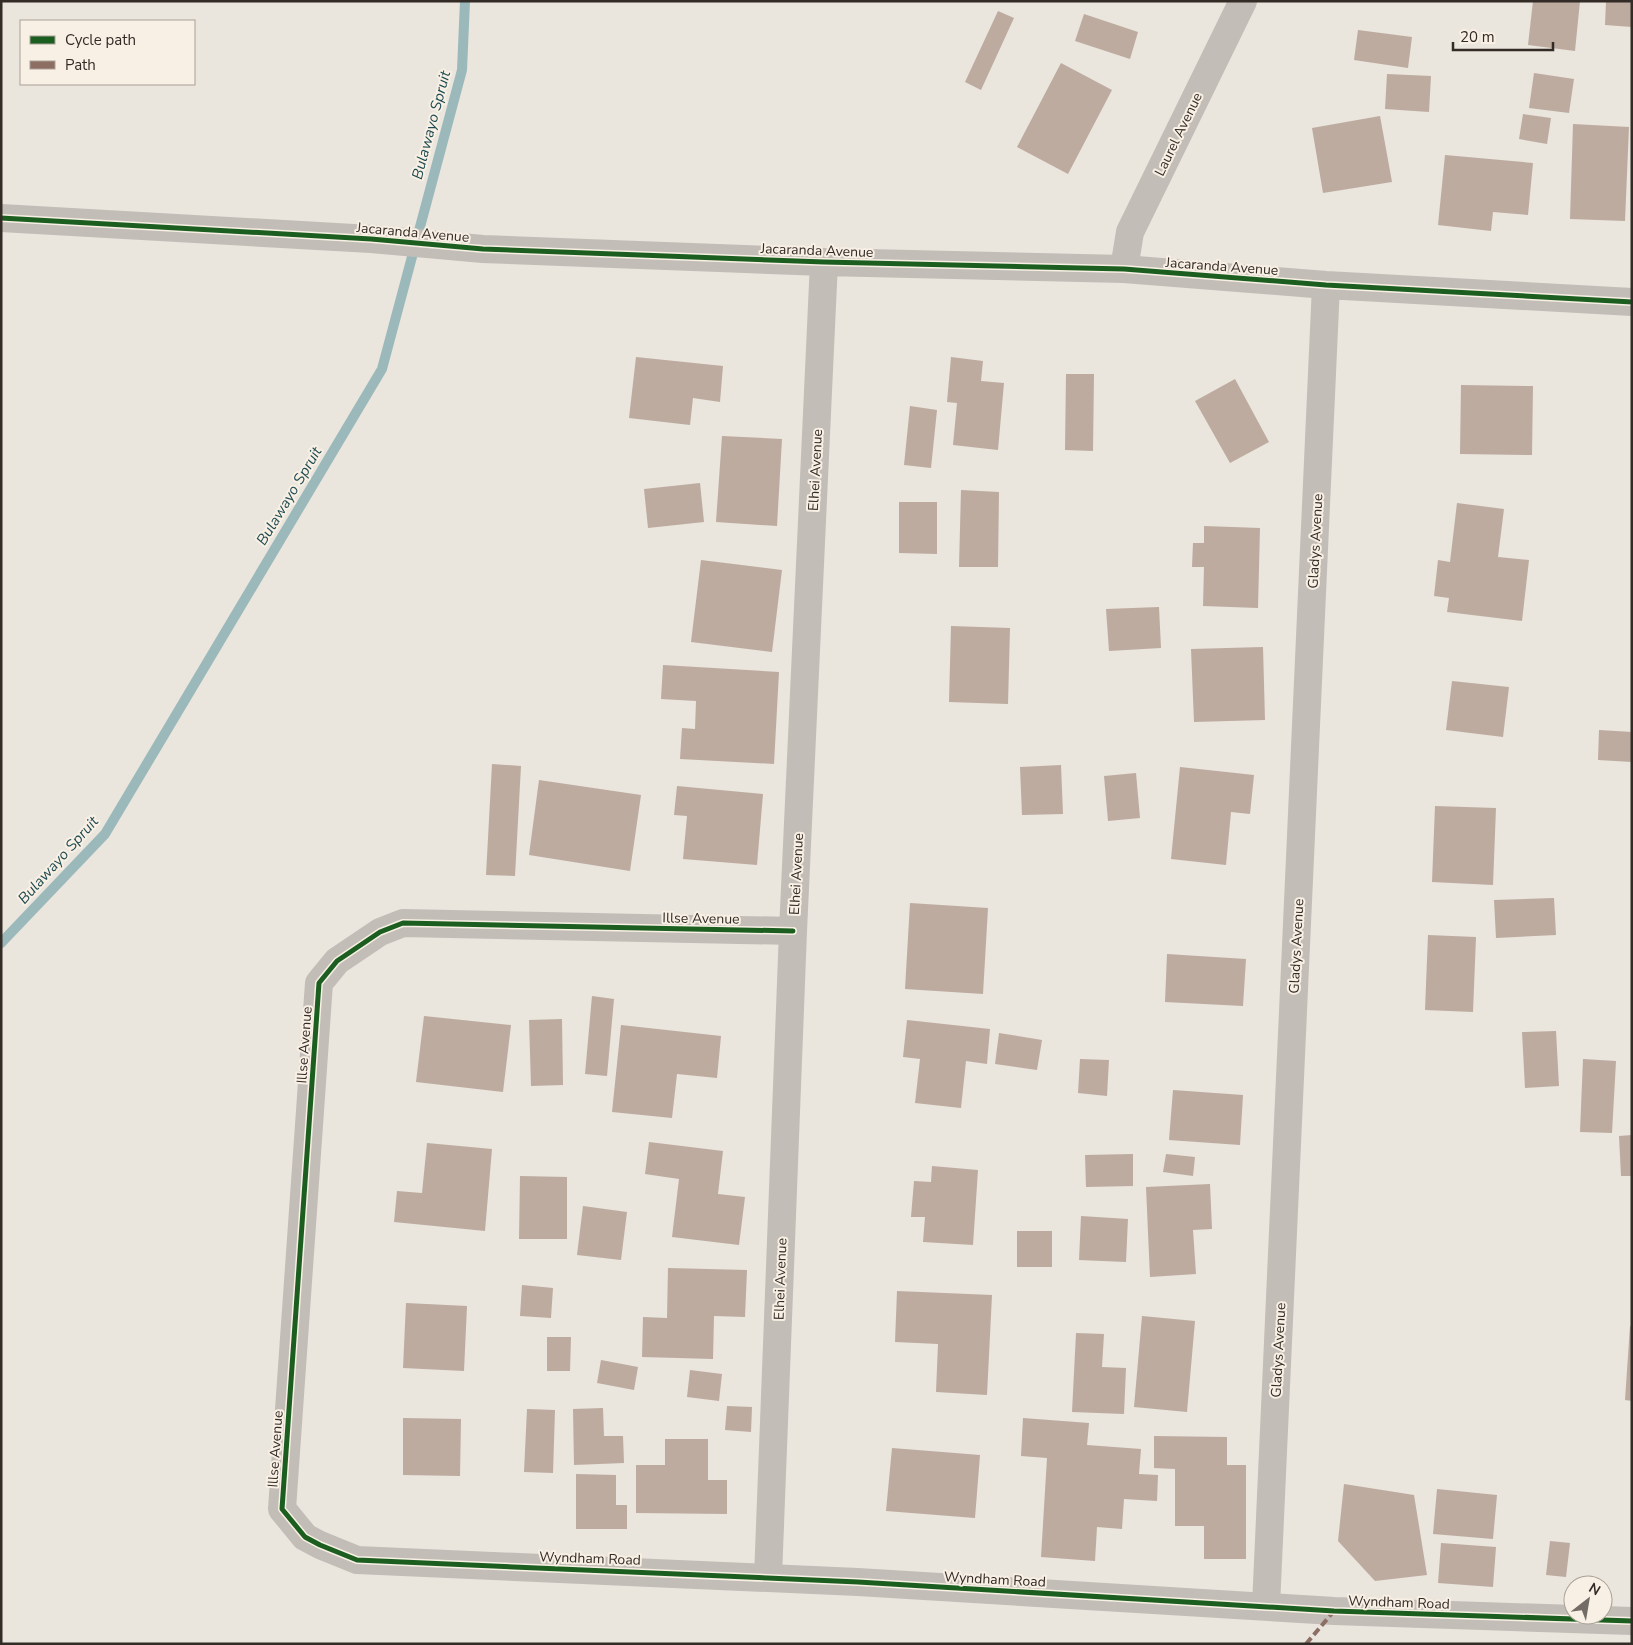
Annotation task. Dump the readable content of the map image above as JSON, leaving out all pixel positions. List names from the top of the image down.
{
  "streets": {
    "street": [
      "Laurel Avenue",
      "Jacaranda Avenue",
      "Elhei Avenue",
      "Gladys Avenue",
      "Illse Avenue",
      "Wyndham Road"
    ]
  },
  "crossings": [
    ["Laurel Avenue", "Jacaranda Avenue"],
    ["Jacaranda Avenue", "Elhei Avenue"],
    ["Jacaranda Avenue", "Gladys Avenue"],
    ["Elhei Avenue", "Illse Avenue"],
    ["Elhei Avenue", "Wyndham Road"],
    ["Gladys Avenue", "Wyndham Road"],
    ["Illse Avenue", "Wyndham Road"]
  ],
  "water": ["Bulawayo Spruit"],
  "legend": ["Cycle path", "Path"],
  "scale_bar": "20 m",
  "north": "top right"
}
